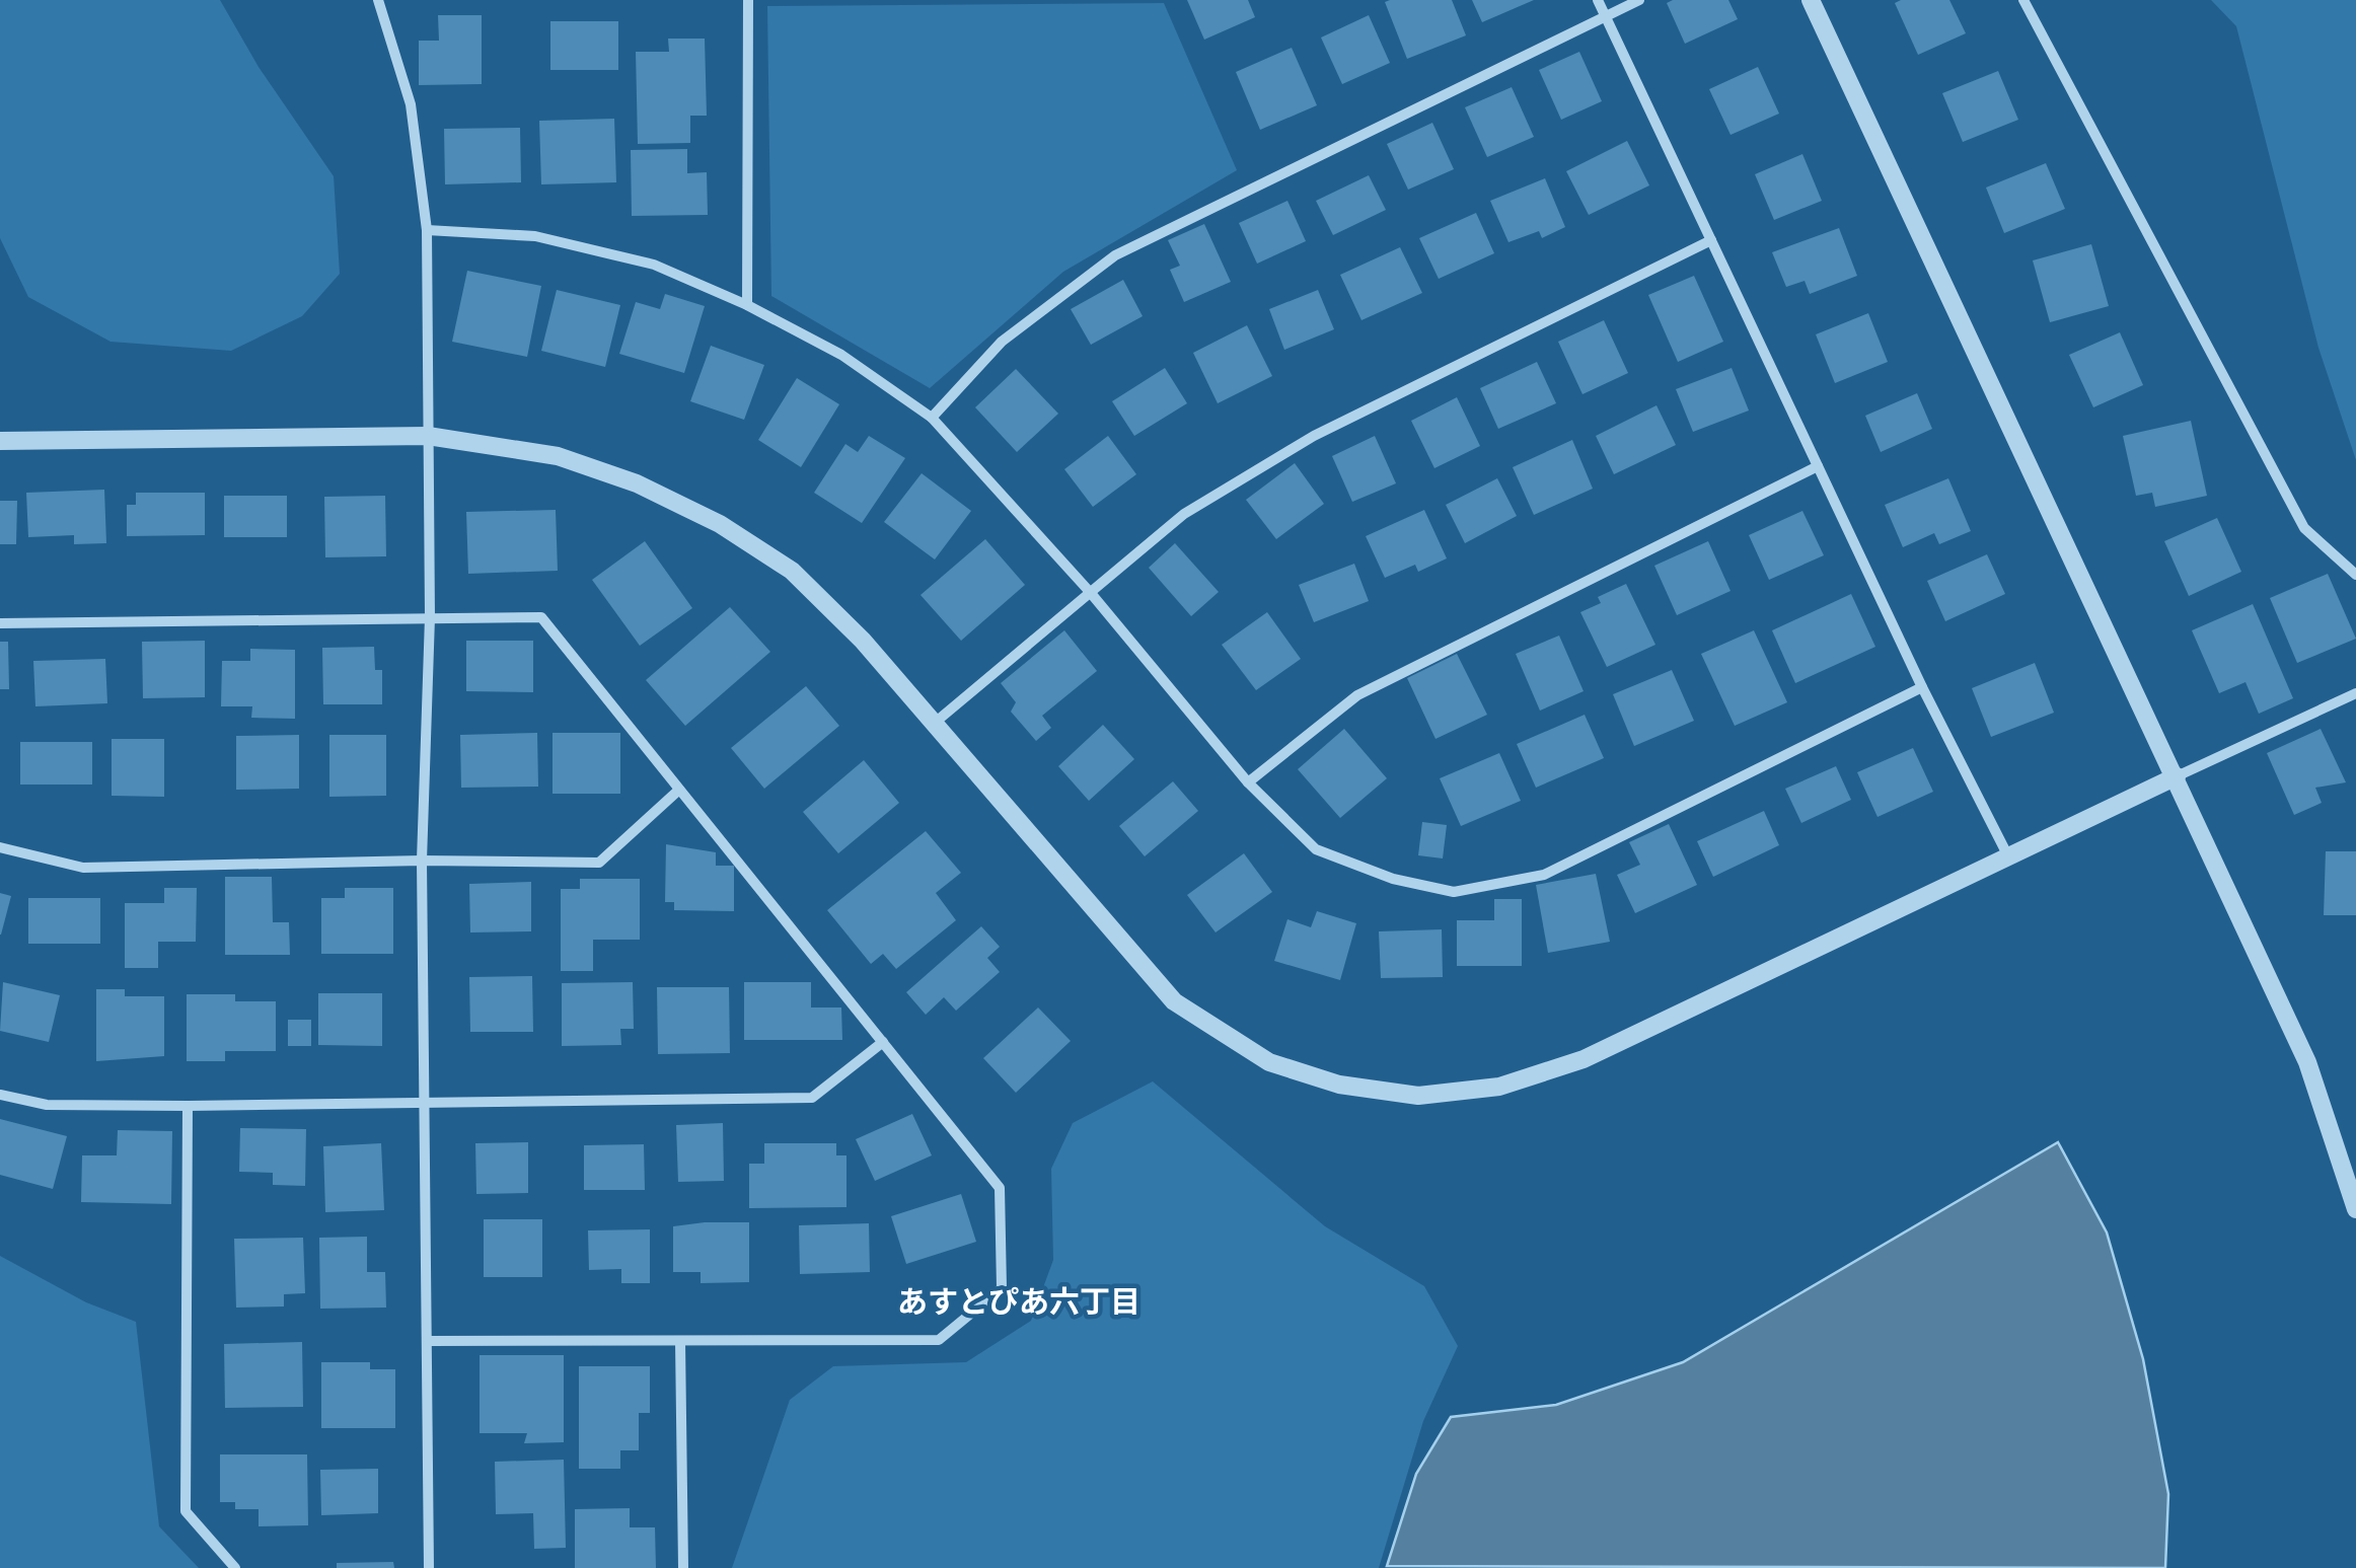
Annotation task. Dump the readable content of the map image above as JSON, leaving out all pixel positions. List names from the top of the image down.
{
  "districts": ["あすとぴあ六丁目"]
}
